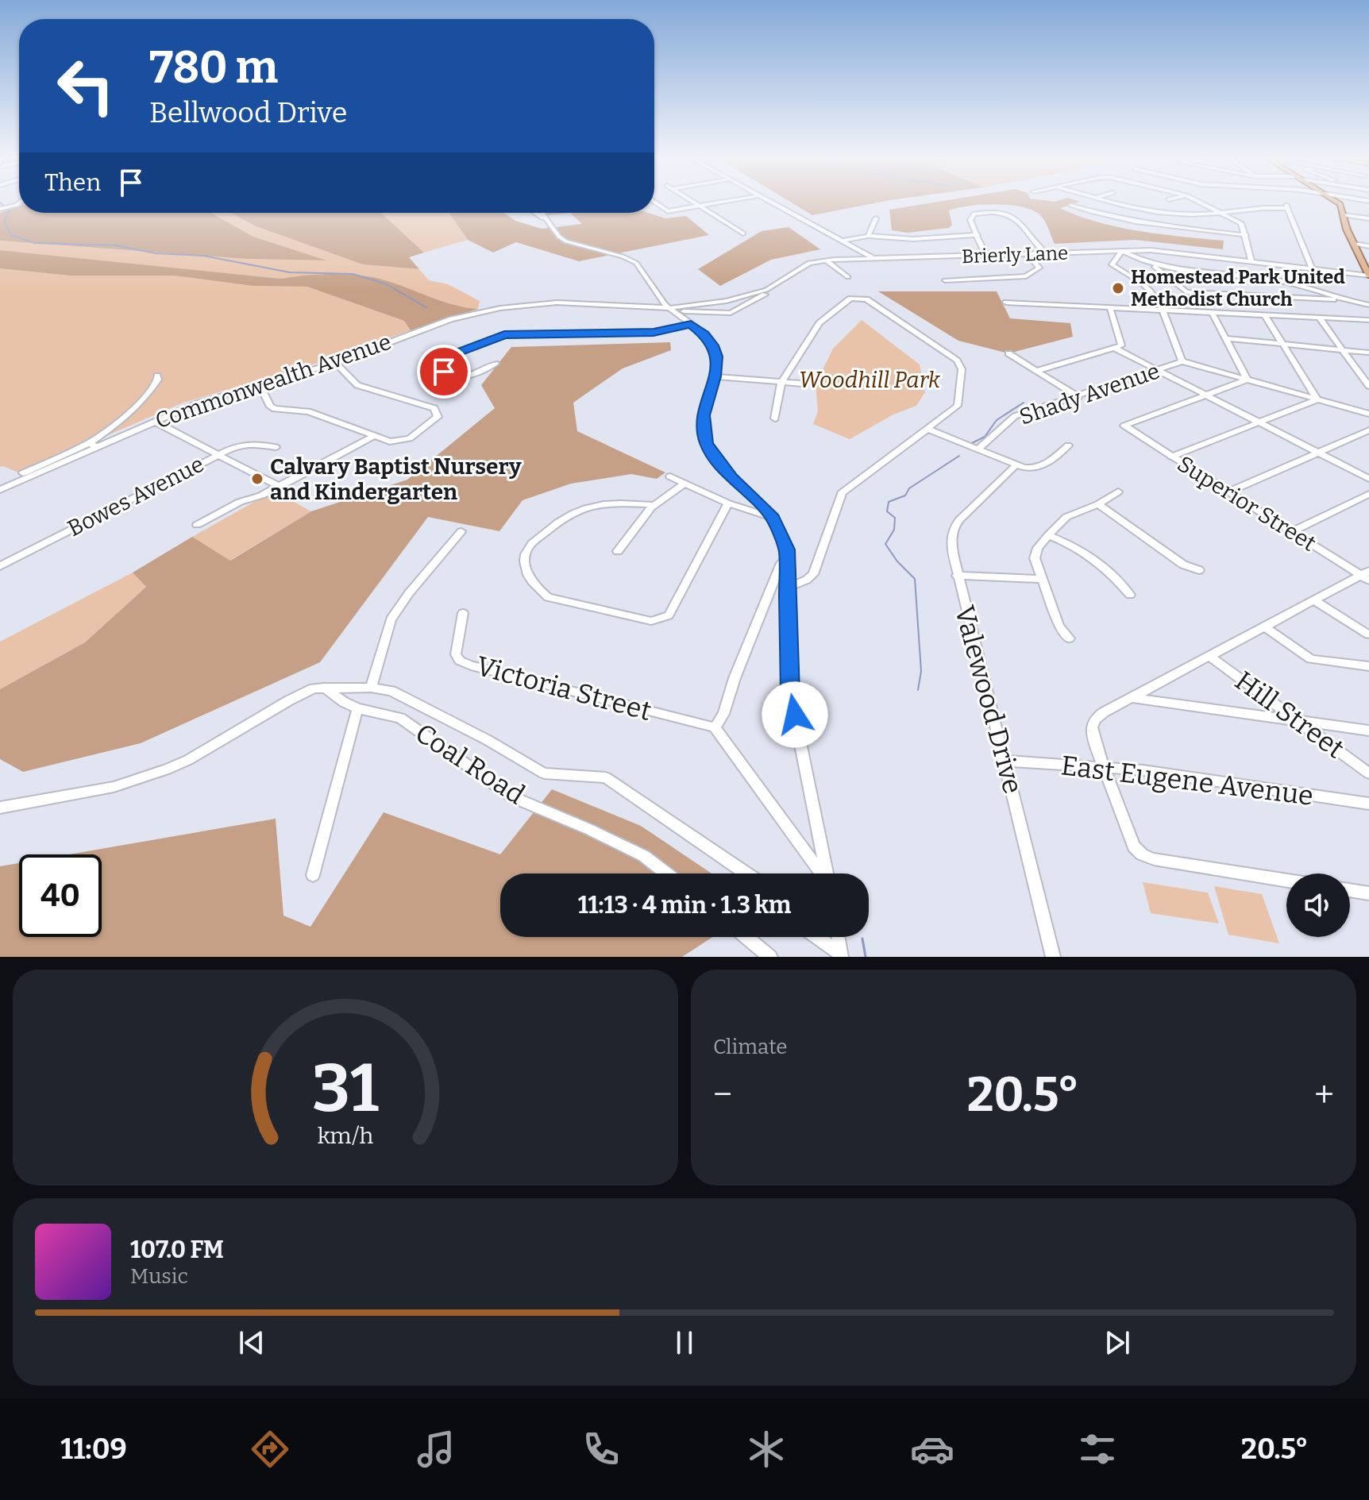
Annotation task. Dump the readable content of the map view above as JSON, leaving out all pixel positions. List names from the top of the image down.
{
  "streets": {
    "street": [
      "Brierly Lane",
      "Commonwealth Avenue",
      "Shady Avenue",
      "Bowes Avenue",
      "Superior Street",
      "Victoria Street",
      "Valewood Drive",
      "Hill Street",
      "Coal Road",
      "East Eugene Avenue"
    ]
  },
  "crossings": [
    ["Brierly Lane", "Commonwealth Avenue"],
    ["Brierly Lane", "Shady Avenue"],
    ["Valewood Drive", "East Eugene Avenue"]
  ],
  "parks": ["Woodhill Park"],
  "places": ["Homestead Park United Methodist Church", "Calvary Baptist Nursery and Kindergarten"],
  "page": {
    "turn": ["780 m", "Bellwood Drive"],
    "then": "Then",
    "limit": "40",
    "trip": "11:13 · 4 min · 1.3 km",
    "tile": "Climate",
    "heat": ["−", "20.5°", "+"],
    "song": ["107.0 FM", "Music"],
    "tabs": ["11:09", "20.5°"],
    "gauge": ["31", "km/h"]
  }
}
